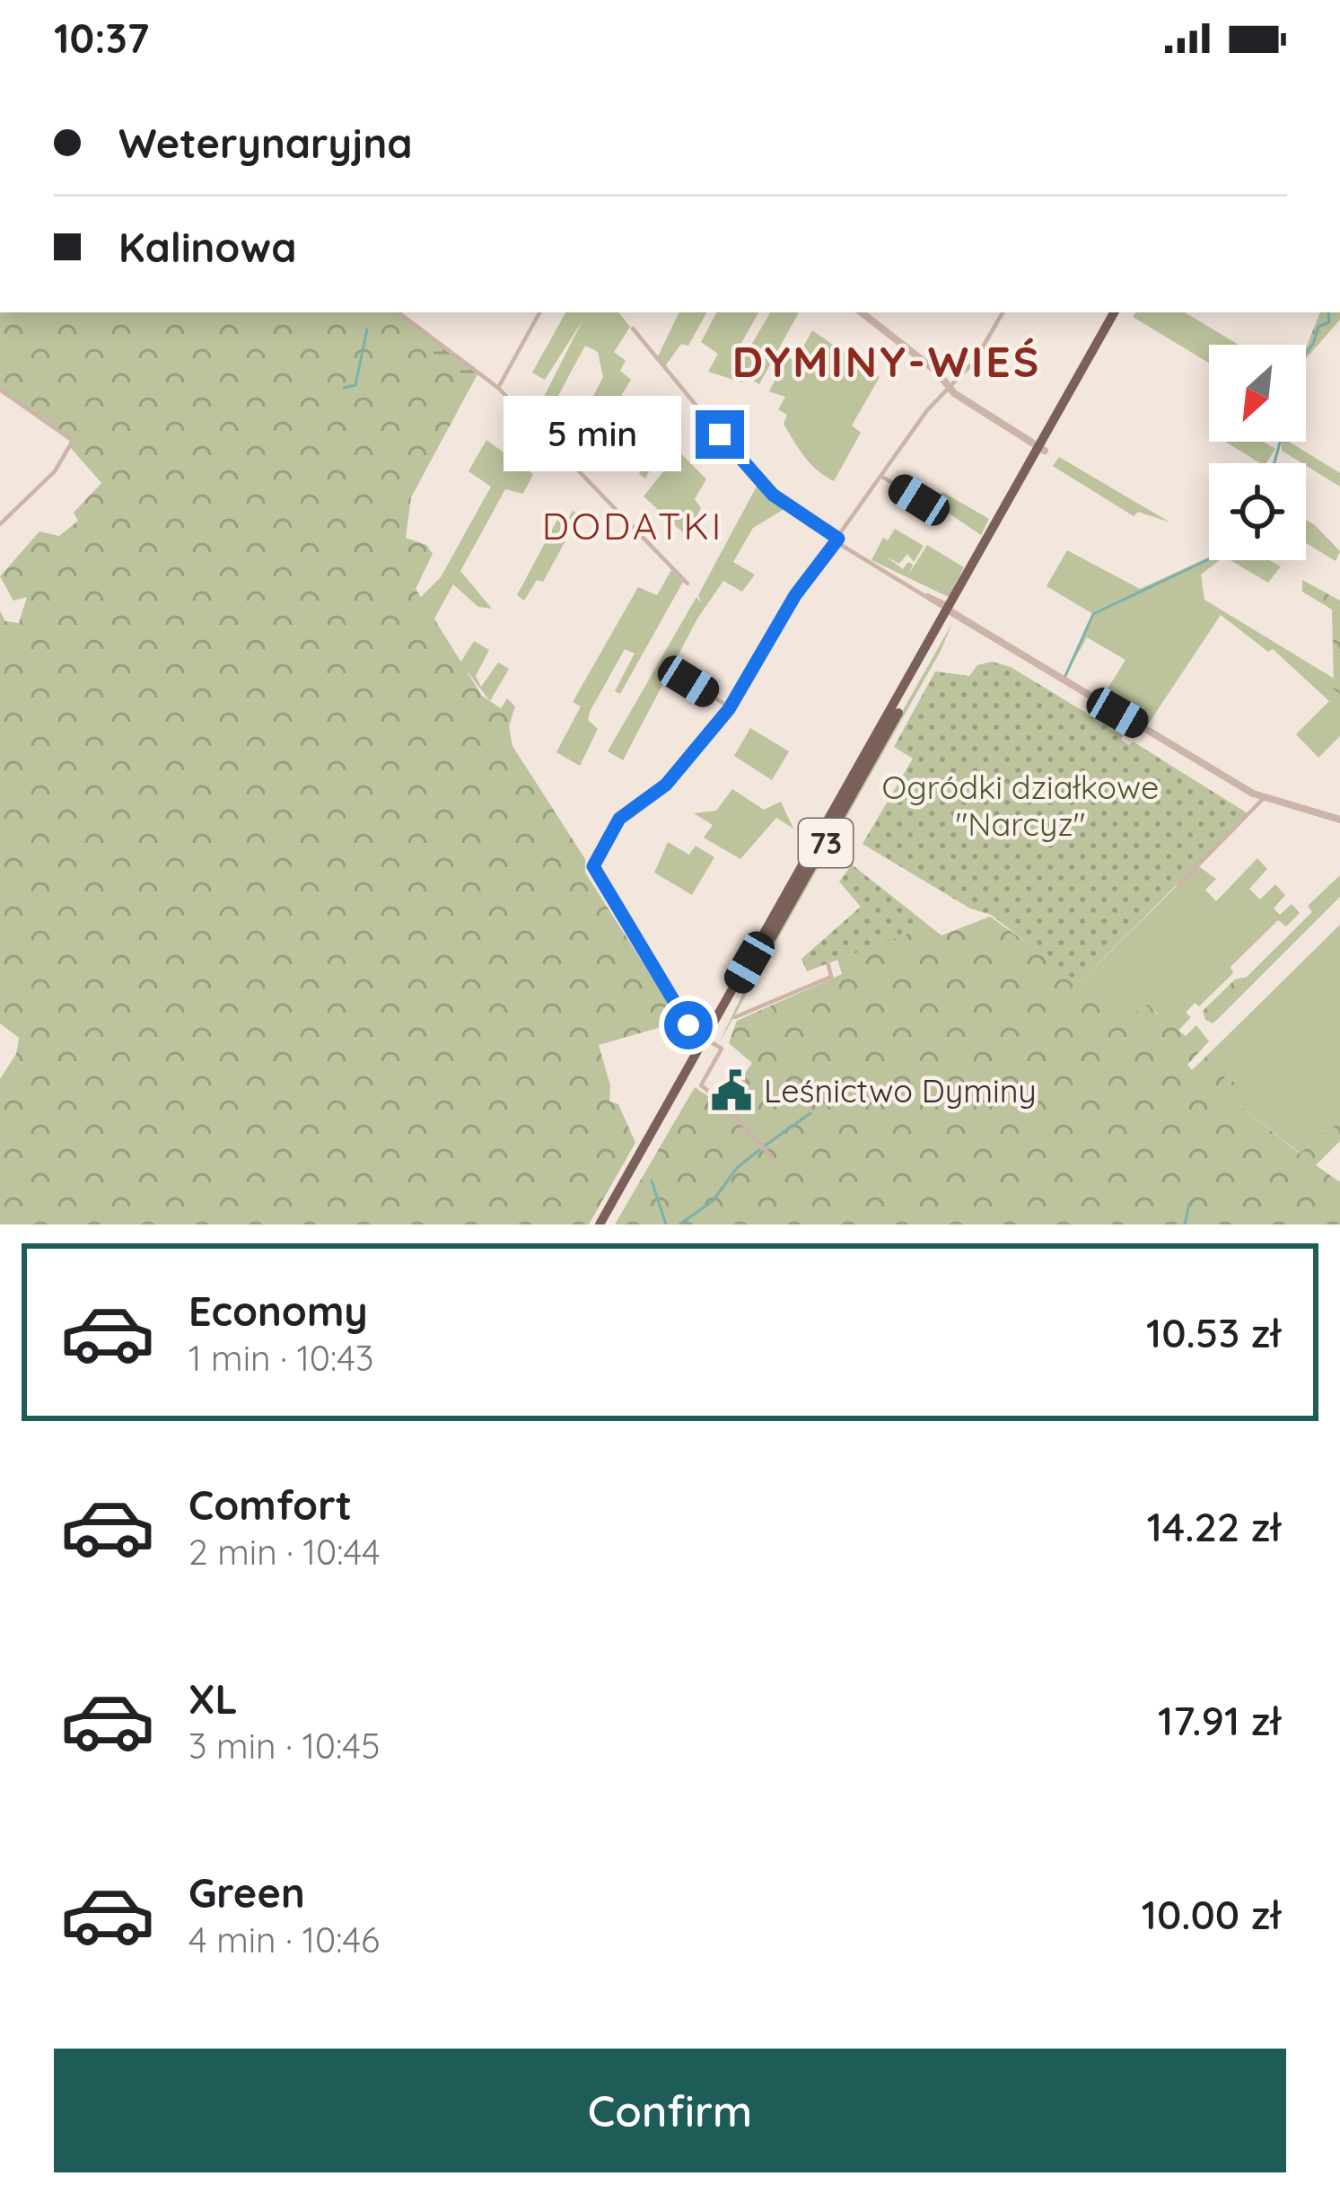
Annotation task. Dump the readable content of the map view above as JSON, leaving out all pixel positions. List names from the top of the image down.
{
  "streets": {
    "main road": ["73"]
  },
  "districts": ["DYMINY-WIEŚ", "DODATKI"],
  "parks": ["Ogródki działkowe \"Narcyz\""],
  "places": {
    "public building": ["Leśnictwo Dyminy"]
  },
  "north": "bottom left",
  "page": {
    "status": "10:37",
    "banner": ["Weterynaryjna", "Kalinowa"],
    "bubble": "5 min",
    "list": [
      {
        "name": "Economy",
        "note": "1 min · 10:43",
        "value": "10.53 zł"
      },
      {
        "name": "Comfort",
        "note": "2 min · 10:44",
        "value": "14.22 zł"
      },
      {
        "name": "XL",
        "note": "3 min · 10:45",
        "value": "17.91 zł"
      },
      {
        "name": "Green",
        "note": "4 min · 10:46",
        "value": "10.00 zł"
      }
    ],
    "buttons": "Confirm"
  }
}
